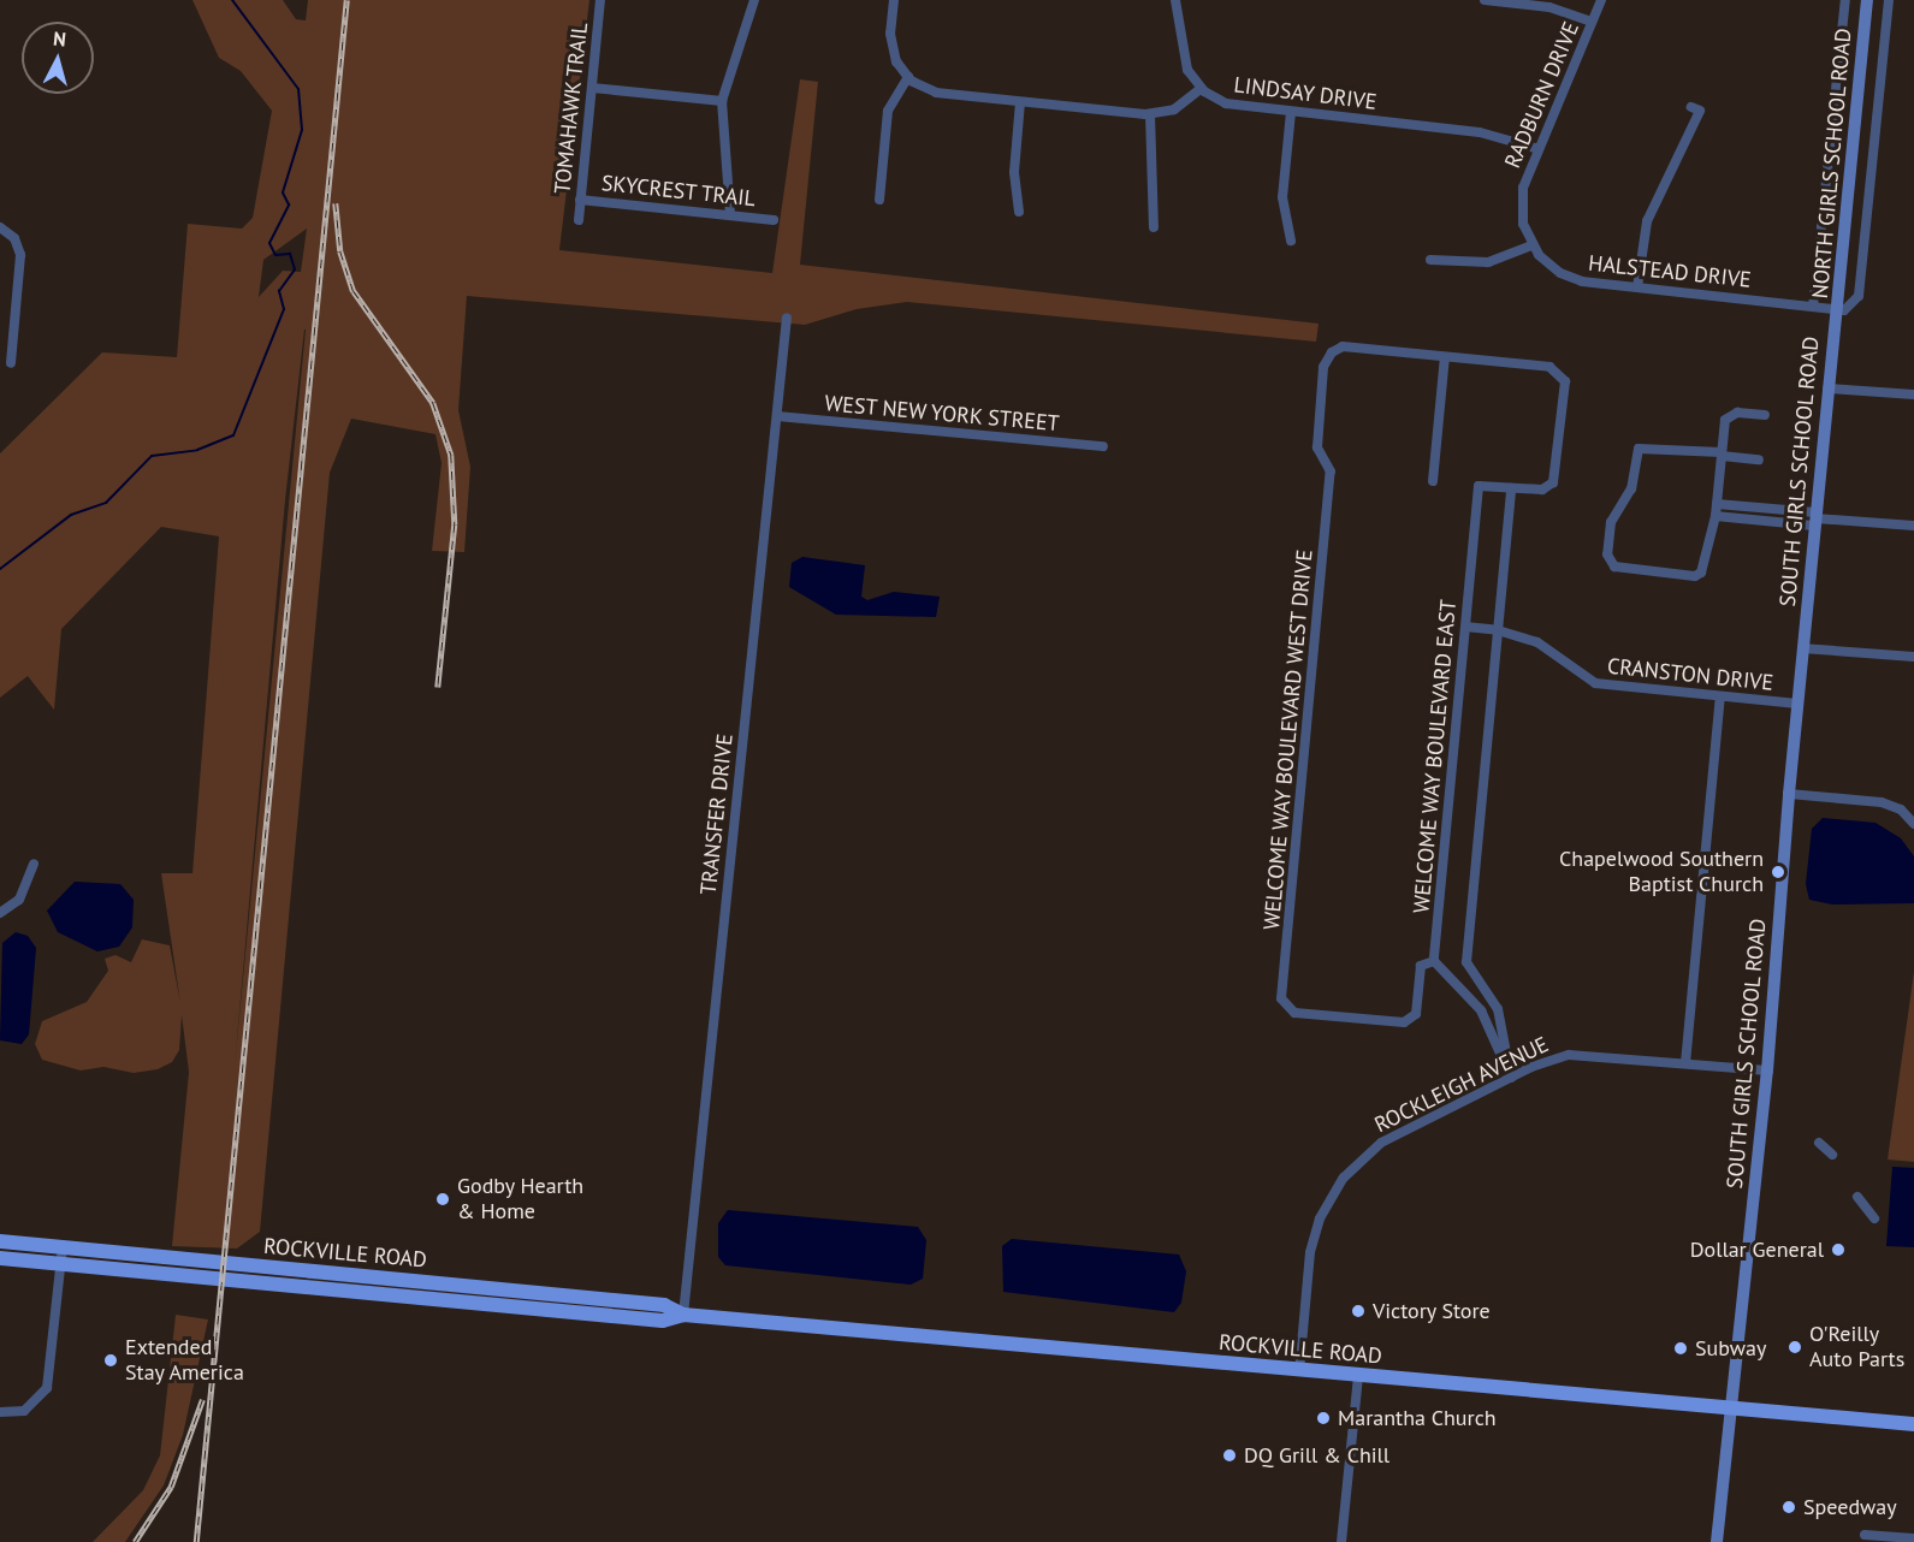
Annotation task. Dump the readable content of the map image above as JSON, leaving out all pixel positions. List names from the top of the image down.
{
  "streets": {
    "main road": ["NORTH GIRLS SCHOOL ROAD", "SOUTH GIRLS SCHOOL ROAD", "ROCKVILLE ROAD"],
    "street": [
      "LINDSAY DRIVE",
      "RADBURN DRIVE",
      "TOMAHAWK TRAIL",
      "SKYCREST TRAIL",
      "HALSTEAD DRIVE",
      "WEST NEW YORK STREET",
      "CRANSTON DRIVE",
      "WELCOME WAY BOULEVARD WEST DRIVE",
      "WELCOME WAY BOULEVARD EAST",
      "TRANSFER DRIVE",
      "ROCKLEIGH AVENUE"
    ]
  },
  "crossings": [
    ["LINDSAY DRIVE", "RADBURN DRIVE"],
    ["RADBURN DRIVE", "HALSTEAD DRIVE"],
    ["TOMAHAWK TRAIL", "SKYCREST TRAIL"],
    ["NORTH GIRLS SCHOOL ROAD", "HALSTEAD DRIVE"],
    ["NORTH GIRLS SCHOOL ROAD", "SOUTH GIRLS SCHOOL ROAD"],
    ["HALSTEAD DRIVE", "SOUTH GIRLS SCHOOL ROAD"],
    ["WEST NEW YORK STREET", "TRANSFER DRIVE"],
    ["SOUTH GIRLS SCHOOL ROAD", "CRANSTON DRIVE"],
    ["SOUTH GIRLS SCHOOL ROAD", "ROCKLEIGH AVENUE"],
    ["SOUTH GIRLS SCHOOL ROAD", "ROCKVILLE ROAD"],
    ["CRANSTON DRIVE", "WELCOME WAY BOULEVARD EAST"],
    ["WELCOME WAY BOULEVARD WEST DRIVE", "WELCOME WAY BOULEVARD EAST"],
    ["TRANSFER DRIVE", "ROCKVILLE ROAD"],
    ["ROCKLEIGH AVENUE", "ROCKVILLE ROAD"]
  ],
  "places": [
    "Chapelwood Southern Baptist Church",
    "Godby Hearth & Home",
    "Dollar General",
    "Victory Store",
    "O'Reilly Auto Parts",
    "Subway",
    "Extended Stay America",
    "Marantha Church",
    "DQ Grill & Chill",
    "Speedway"
  ],
  "north": "top"
}
